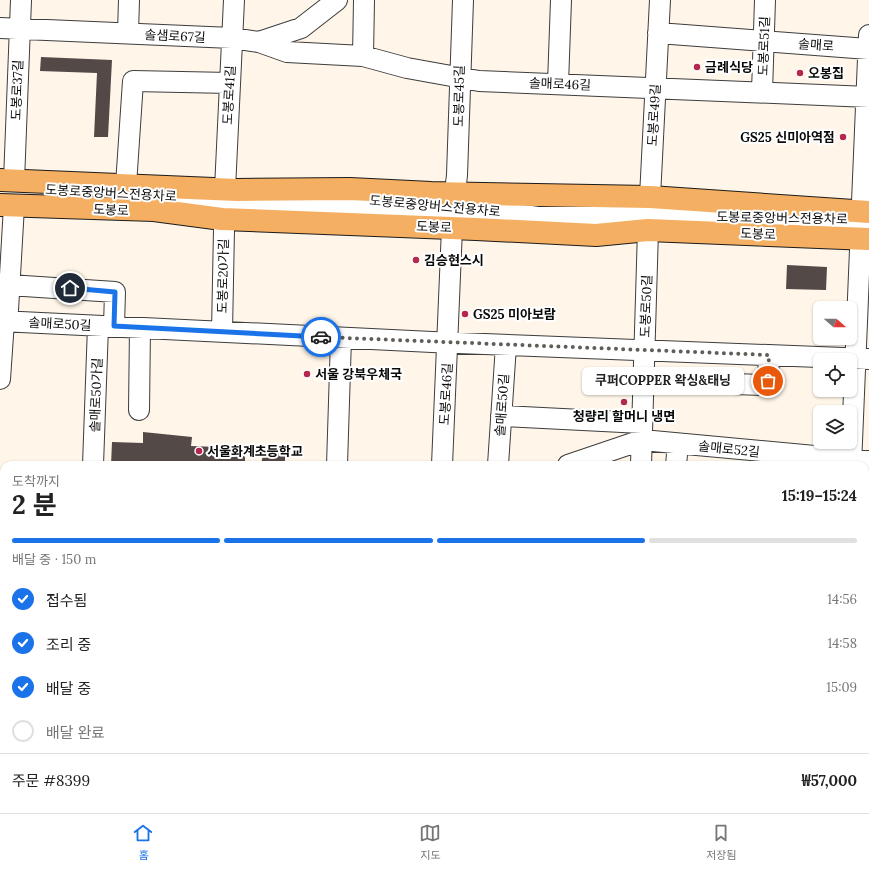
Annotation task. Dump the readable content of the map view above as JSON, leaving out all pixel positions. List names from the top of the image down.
{
  "streets": {
    "main road": ["도봉로"],
    "street": [
      "솔샘로67길",
      "솔매로",
      "도봉로51길",
      "솔매로46길",
      "도봉로37길",
      "도봉로41길",
      "도봉로45길",
      "도봉로49길",
      "도봉로중앙버스전용차로",
      "도봉로20가길",
      "도봉로50길",
      "솔매로50길",
      "도봉로46길",
      "솔매로50가길",
      "솔매로52길"
    ]
  },
  "crossings": [
    ["솔샘로67길", "솔매로46길"],
    ["솔샘로67길", "도봉로37길"],
    ["솔샘로67길", "도봉로41길"],
    ["솔매로", "도봉로51길"],
    ["솔매로", "솔매로46길"],
    ["솔매로", "도봉로중앙버스전용차로"],
    ["솔매로", "도봉로"],
    ["솔매로", "솔매로50길"],
    ["도봉로51길", "솔매로46길"],
    ["솔매로46길", "도봉로45길"],
    ["솔매로46길", "도봉로49길"],
    ["도봉로37길", "도봉로중앙버스전용차로"],
    ["도봉로37길", "도봉로"],
    ["도봉로37길", "솔매로50길"],
    ["도봉로37길", "솔매로50가길"],
    ["도봉로41길", "도봉로"],
    ["도봉로45길", "도봉로"],
    ["도봉로49길", "도봉로"],
    ["도봉로중앙버스전용차로", "도봉로"],
    ["도봉로", "도봉로20가길"],
    ["도봉로", "도봉로50길"],
    ["도봉로", "도봉로46길"],
    ["도봉로20가길", "솔매로50길"],
    ["도봉로50길", "솔매로50길"],
    ["도봉로50길", "솔매로52길"],
    ["솔매로50길", "도봉로46길"],
    ["솔매로50길", "솔매로50가길"]
  ],
  "places": [
    "금례식당",
    "오봉집",
    "GS25 신미아역점",
    "김승현스시",
    "GS25 미아보람",
    "서울 강북우체국",
    "쿠퍼COPPER 왁싱&태닝",
    "청량리 할머니 냉면",
    "서울화계초등학교"
  ],
  "north": "right",
  "page": {
    "bubble": "쿠퍼COPPER 왁싱&태닝",
    "heading": ["2 분", "도착까지", "15:19–15:24"],
    "panel": ["주문 #8399", "₩57,000"],
    "bar": "배달 중 · 150 m",
    "list": [
      ["접수됨", "14:56"],
      ["조리 중", "14:58"],
      ["배달 중", "15:09"],
      "배달 완료"
    ],
    "tabs": ["홈", "지도", "저장됨"]
  }
}
